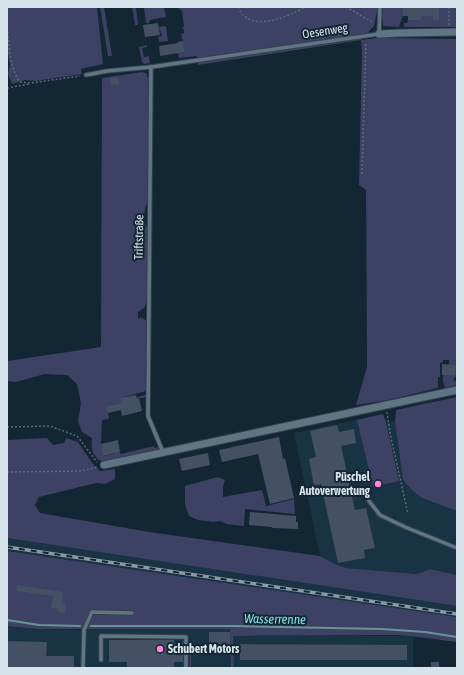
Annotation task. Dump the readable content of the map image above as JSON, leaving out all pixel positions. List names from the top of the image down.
{
  "streets": {
    "street": ["Oesenweg"],
    "lane": ["Triftstraße"]
  },
  "crossings": [
    ["Oesenweg", "Triftstraße"]
  ],
  "water": ["Wasserrenne"],
  "places": ["Püschel Autoverwertung", "Schubert Motors"]
}
